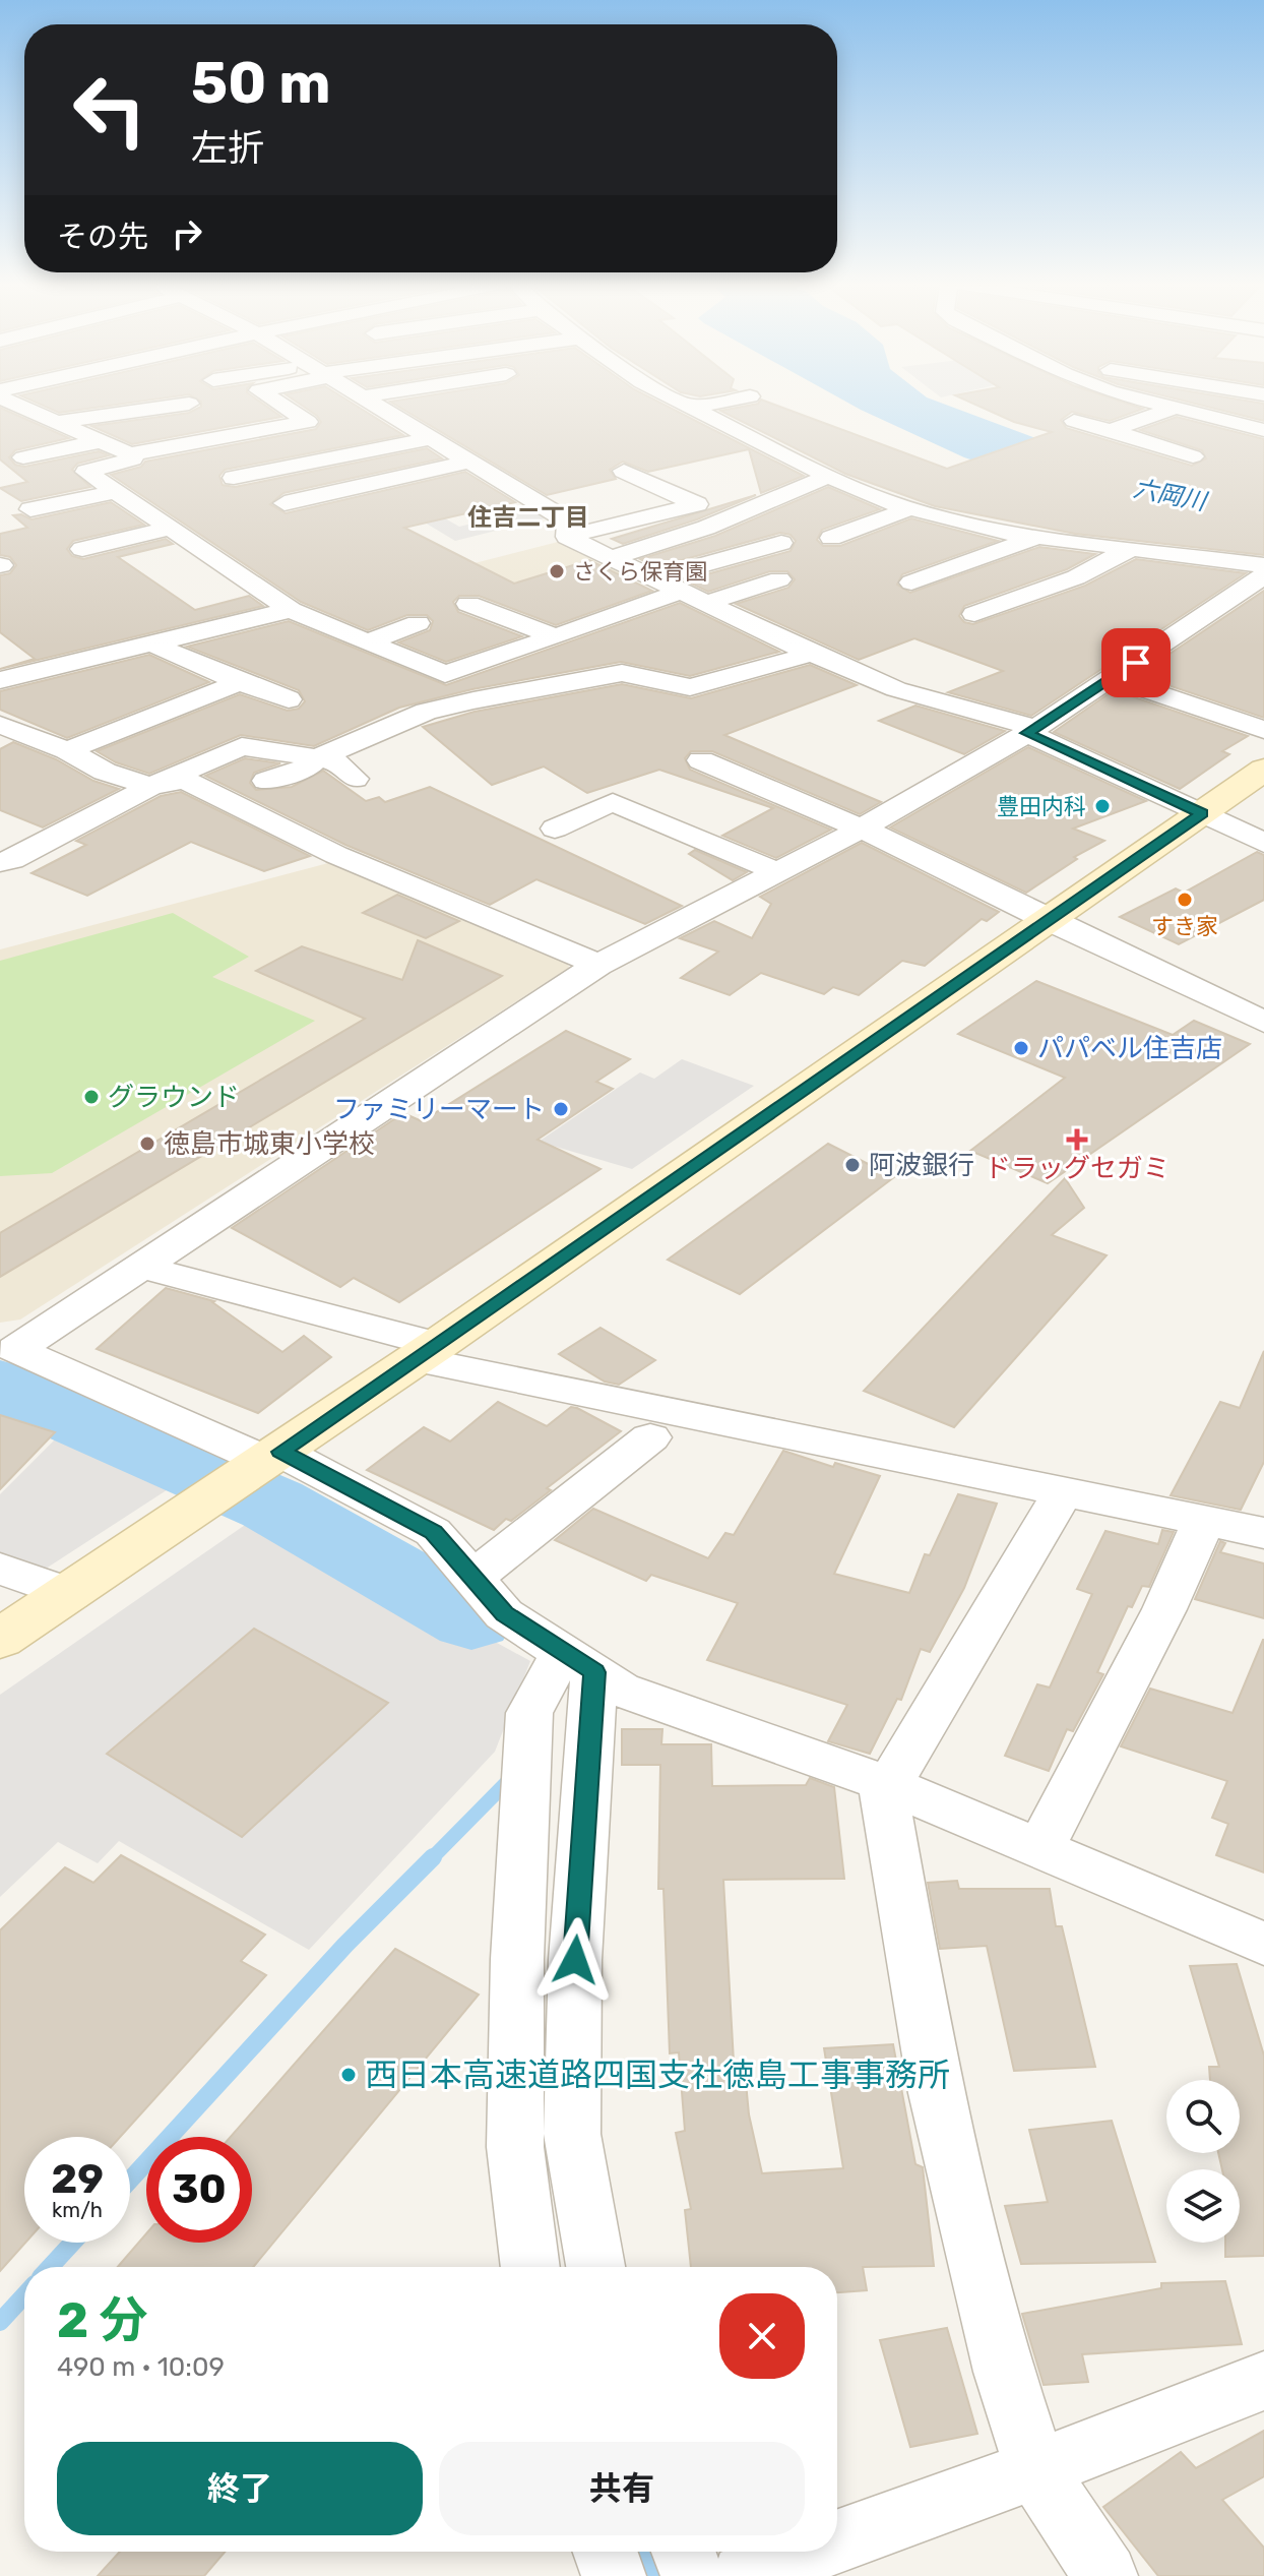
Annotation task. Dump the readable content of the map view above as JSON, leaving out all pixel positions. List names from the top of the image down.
{
  "districts": ["住吉二丁目"],
  "water": ["六岡川"],
  "places": {
    "other": [
      "さくら保育園",
      "豊田内科",
      "すき家",
      "パパベル住吉店",
      "グラウンド",
      "ファミリーマート",
      "徳島市城東小学校",
      "阿波銀行",
      "西日本高速道路四国支社徳島工事事務所"
    ],
    "health": ["ドラッグセガミ"]
  },
  "page": {
    "turn": ["50 m", "左折"],
    "then": "その先",
    "speed": "29 km/h",
    "limit": "30",
    "heading": ["2 分", "490 m · 10:09"],
    "buttons": ["終了", "共有"]
  }
}
